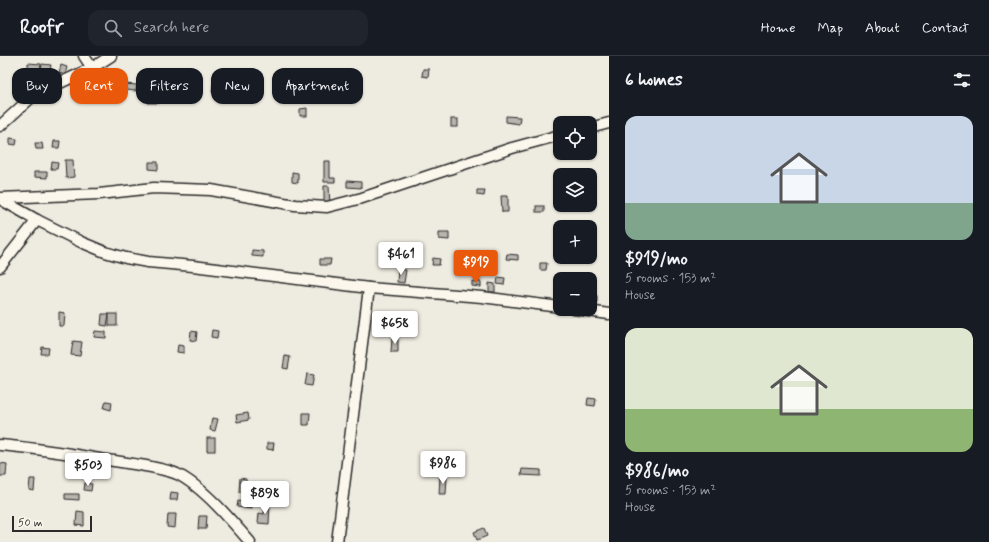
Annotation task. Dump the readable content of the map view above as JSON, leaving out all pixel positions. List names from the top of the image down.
{
  "scale_bar": "50 m",
  "page": {
    "header": "Roofr",
    "search": "Search here",
    "nav": [
      "Home",
      "Map",
      "About",
      "Contact"
    ],
    "heading": "6 homes",
    "chip": [
      "Buy",
      "Rent",
      "Filters",
      "New",
      "Apartment"
    ],
    "list": [
      {
        "name": "$919/mo",
        "note": "5 rooms · 153 m² · House"
      },
      {
        "name": "$986/mo",
        "note": "5 rooms · 153 m² · House"
      }
    ],
    "map_buttons": ["+", "−"],
    "price": [
      "$461",
      "$919",
      "$658",
      "$986",
      "$503",
      "$898"
    ],
    "scale": "50 m"
  }
}
